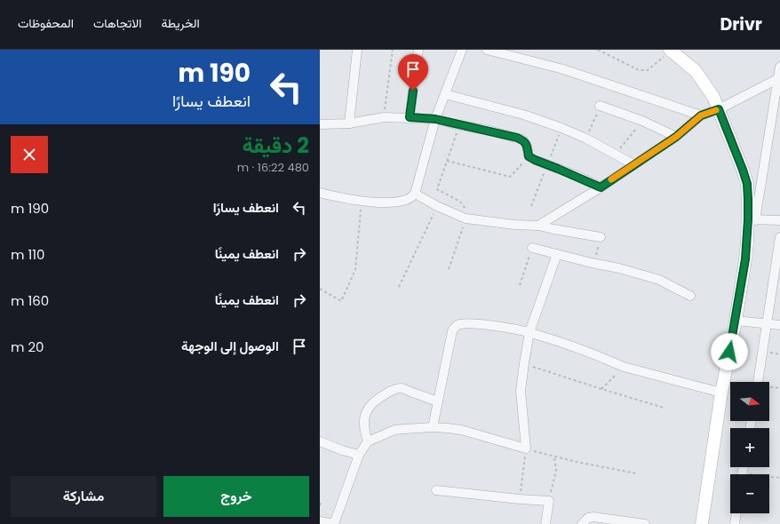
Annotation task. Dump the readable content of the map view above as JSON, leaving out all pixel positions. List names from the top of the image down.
{
  "north": "right",
  "page": {
    "header": "Drivr",
    "nav": ["الخريطة", "الاتجاهات", "المحفوظات"],
    "turn": ["190 m", "انعطف يسارًا"],
    "heading": ["2 دقيقة", "480 m · 16:22"],
    "list": [
      {
        "name": "انعطف يسارًا",
        "value": "190 m"
      },
      {
        "name": "انعطف يمينًا",
        "value": "110 m"
      },
      {
        "name": "انعطف يمينًا",
        "value": "160 m"
      },
      {
        "name": "الوصول إلى الوجهة",
        "value": "20 m"
      }
    ],
    "map_buttons": ["+", "−"],
    "buttons": ["خروج", "مشاركة"]
  }
}
